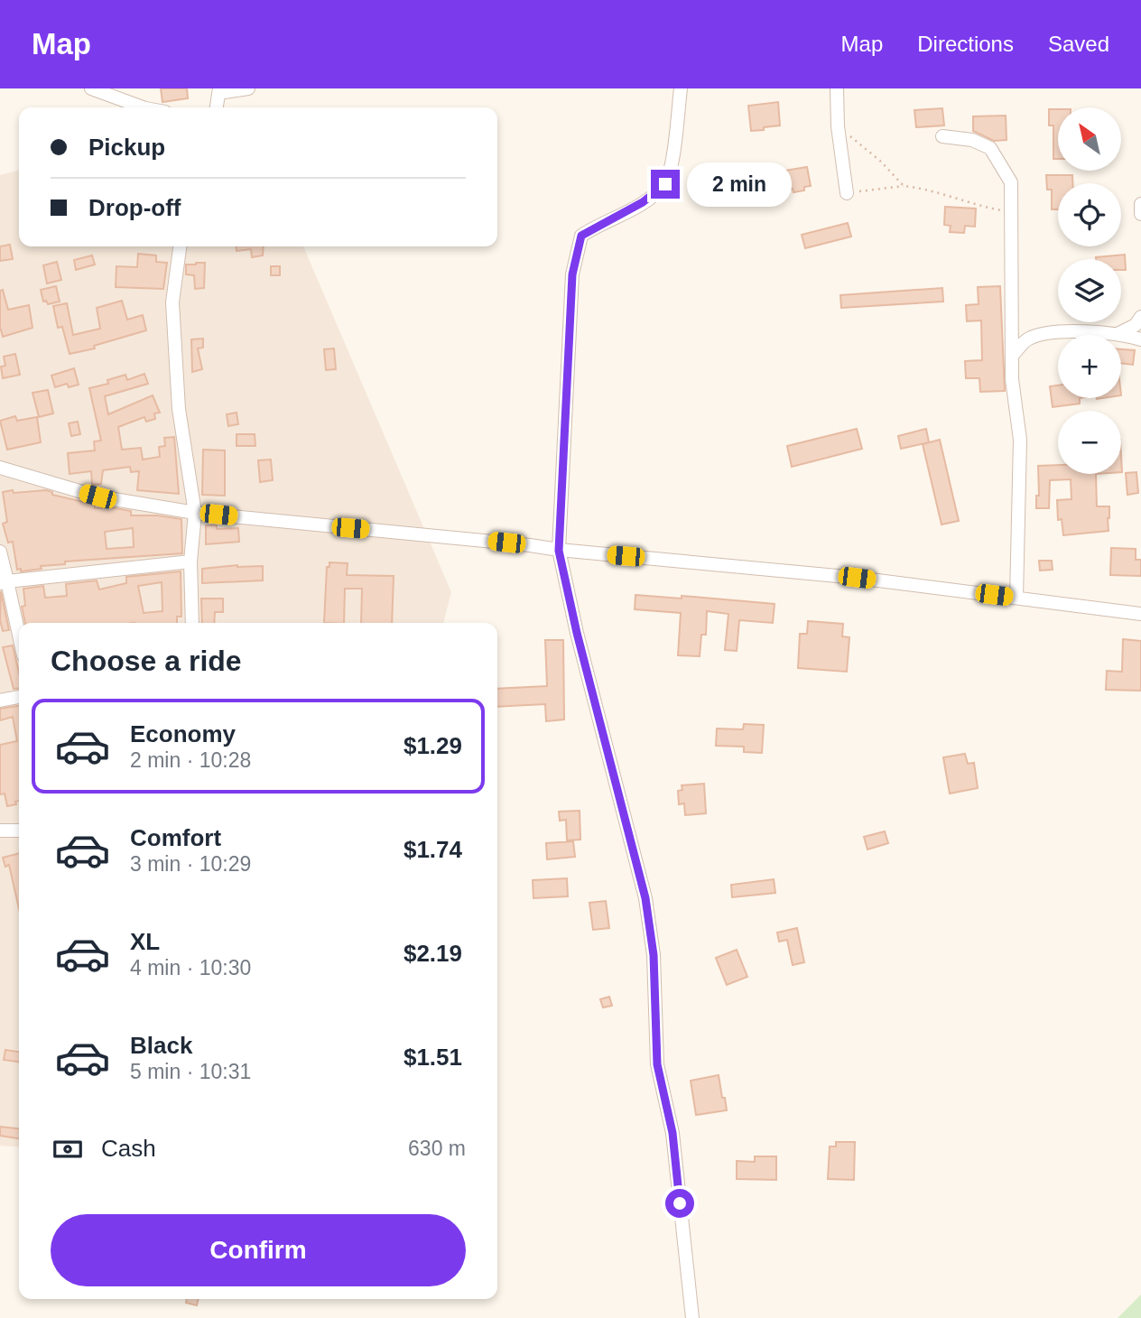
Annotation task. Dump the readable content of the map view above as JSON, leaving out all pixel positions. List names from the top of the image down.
{
  "north": "top left",
  "page": {
    "header": "Map",
    "nav": ["Map", "Directions", "Saved"],
    "map_buttons": ["+", "−"],
    "banner": ["Pickup", "Drop-off"],
    "bubble": "2 min",
    "heading": "Choose a ride",
    "list": [
      {
        "name": "Economy",
        "note": "2 min · 10:28",
        "value": "$1.29"
      },
      {
        "name": "Comfort",
        "note": "3 min · 10:29",
        "value": "$1.74"
      },
      {
        "name": "XL",
        "note": "4 min · 10:30",
        "value": "$2.19"
      },
      {
        "name": "Black",
        "note": "5 min · 10:31",
        "value": "$1.51"
      }
    ],
    "pay": ["Cash", "630 m"],
    "buttons": "Confirm"
  }
}
